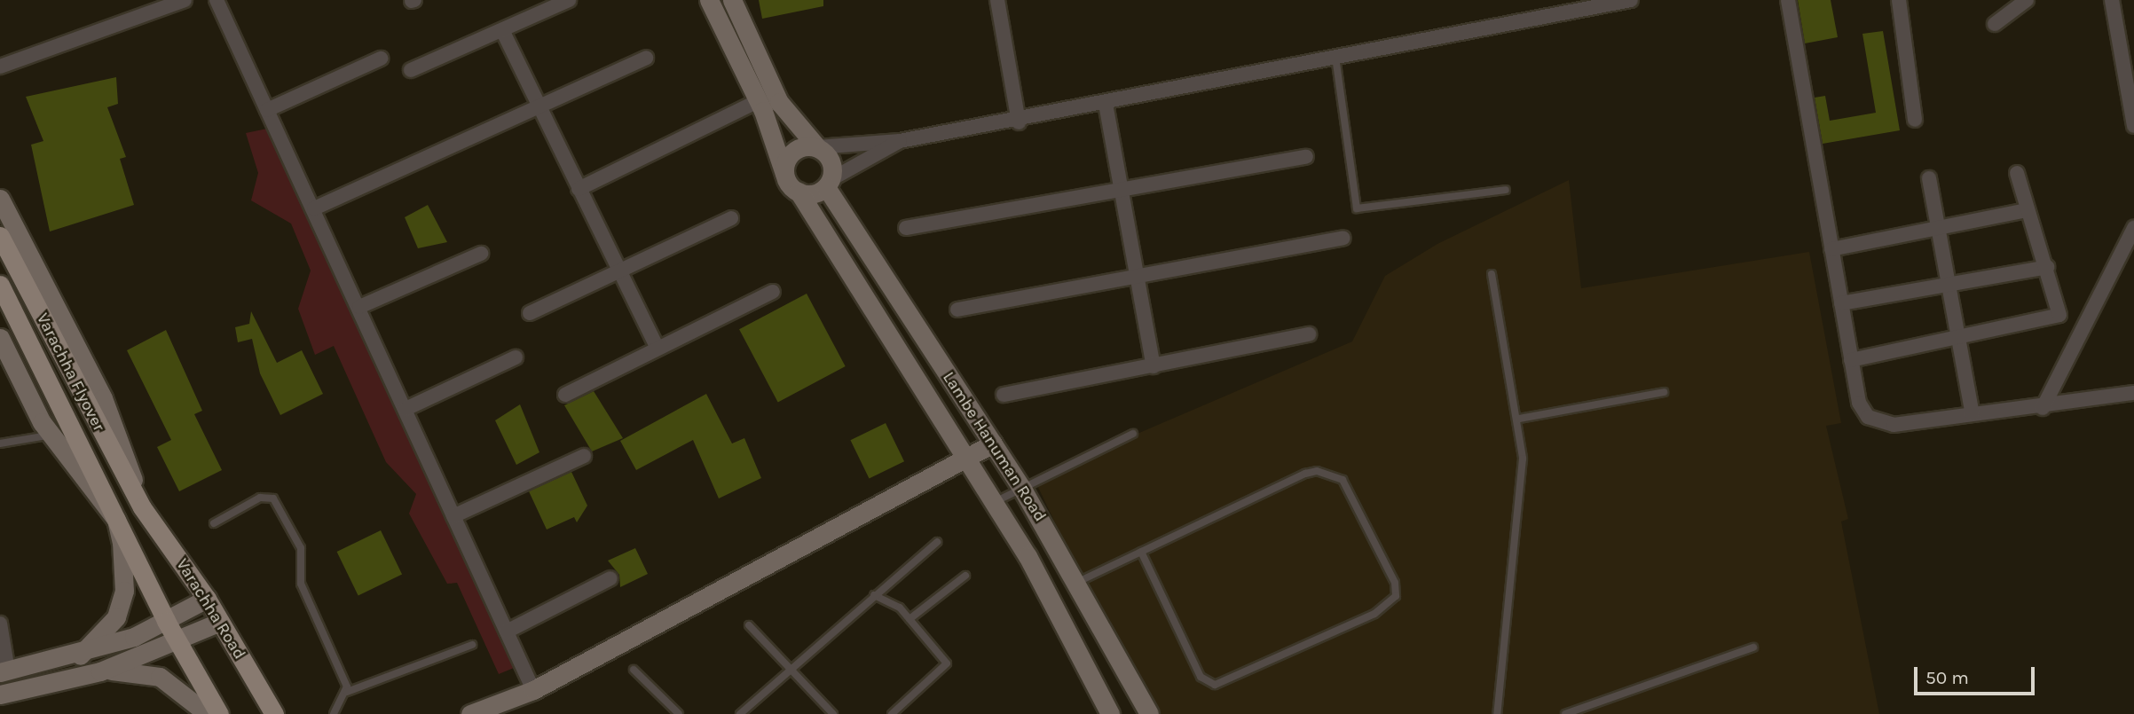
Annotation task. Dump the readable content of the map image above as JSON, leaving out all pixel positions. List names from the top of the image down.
{
  "streets": {
    "main road": ["Varachha Flyover", "Varachha Road"],
    "street": ["Lambe Hanuman Road"]
  },
  "crossings": [
    ["Varachha Flyover", "Varachha Road"]
  ],
  "scale_bar": "50 m"
}
